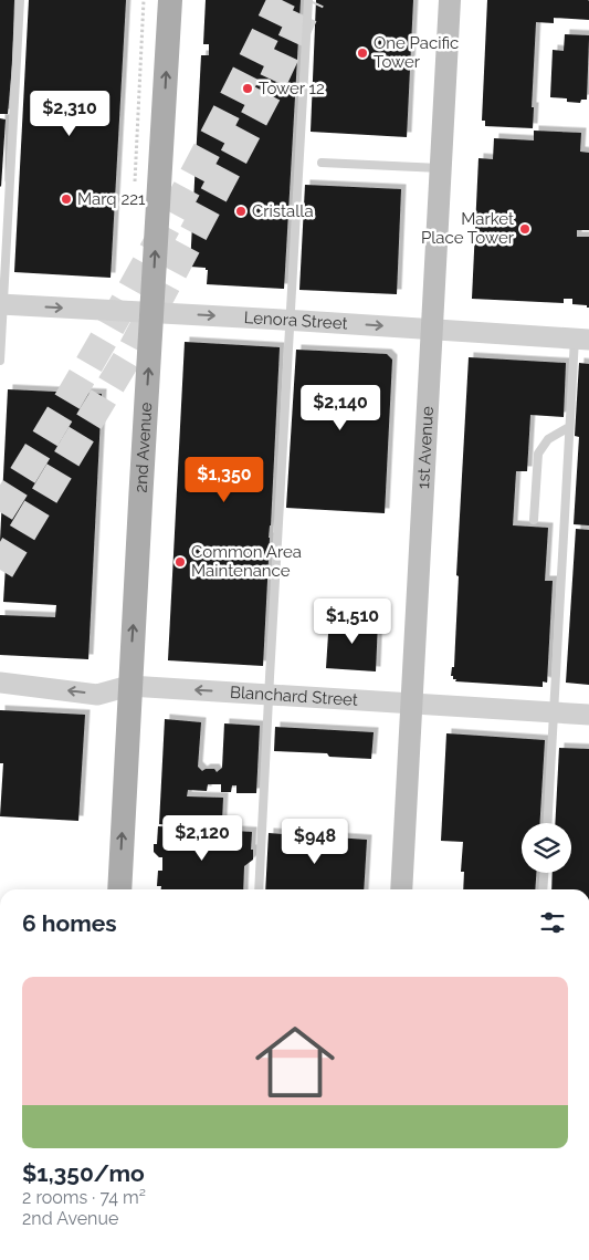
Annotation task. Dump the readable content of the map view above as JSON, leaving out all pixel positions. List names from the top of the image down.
{
  "streets": {
    "main road": ["2nd Avenue", "1st Avenue"],
    "street": ["Lenora Street", "Blanchard Street"]
  },
  "crossings": [
    ["Lenora Street", "2nd Avenue"],
    ["Lenora Street", "1st Avenue"],
    ["2nd Avenue", "Blanchard Street"],
    ["1st Avenue", "Blanchard Street"]
  ],
  "one_way": ["Lenora Street", "2nd Avenue", "Blanchard Street"],
  "places": [
    "One Pacific Tower",
    "Tower 12",
    "Marq 221",
    "Cristalla",
    "Market Place Tower",
    "Common Area Maintenance"
  ],
  "page": {
    "price": [
      "$2,310",
      "$2,140",
      "$1,350",
      "$1,510",
      "$2,120",
      "$948"
    ],
    "heading": "6 homes",
    "list": [
      {
        "name": "$1,350/mo",
        "note": "2 rooms · 74 m² · 2nd Avenue"
      }
    ]
  }
}
